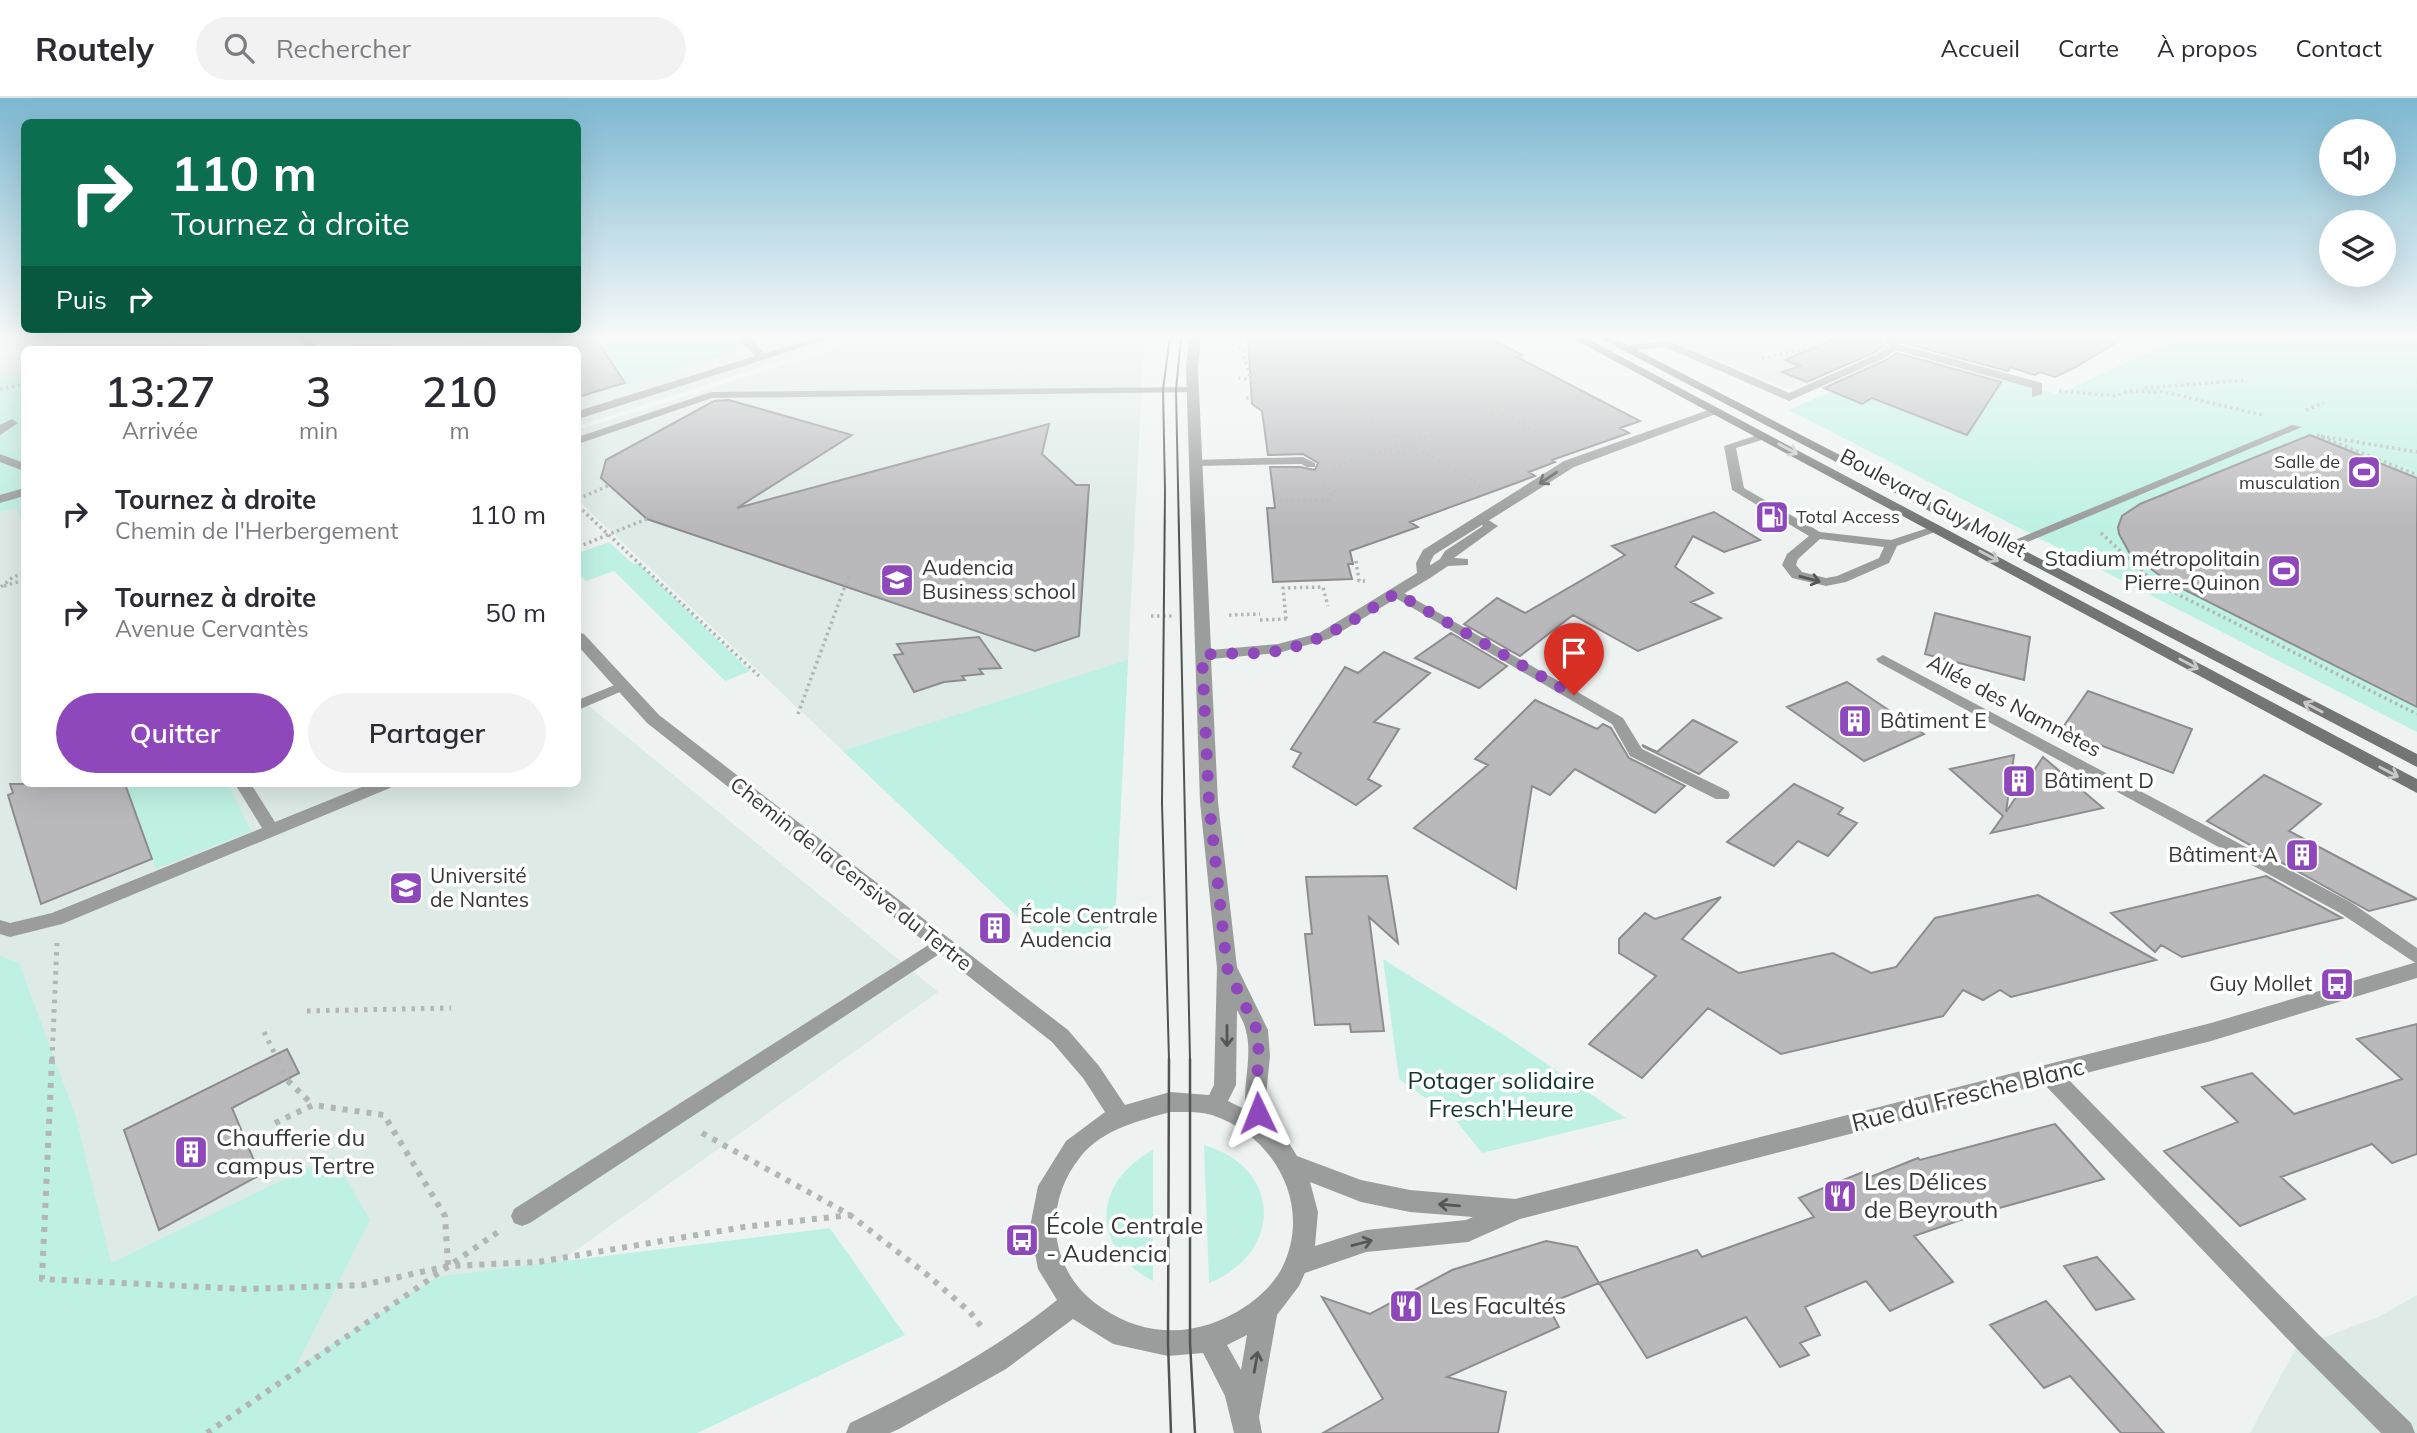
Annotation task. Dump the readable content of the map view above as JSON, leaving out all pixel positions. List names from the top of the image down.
{
  "streets": {
    "main road": ["Boulevard Guy Mollet"],
    "street": ["Chemin de la Censive du Tertre", "Rue du Fresche Blanc"],
    "lane": ["Allée des Namnètes"]
  },
  "parks": ["Potager solidaire Fresch'Heure"],
  "places": {
    "sports": ["Salle de musculation", "Stadium métropolitain Pierre-Quinon"],
    "fuel station": ["Total Access"],
    "school or university": ["Audencia Business school", "Université de Nantes"],
    "building": [
      "Bâtiment E",
      "Bâtiment D",
      "Bâtiment A",
      "École Centrale Audencia",
      "Chaufferie du campus Tertre"
    ],
    "bus stop": ["Guy Mollet", "École Centrale - Audencia"],
    "restaurant": ["Les Délices de Beyrouth", "Les Facultés"]
  },
  "page": {
    "header": "Routely",
    "search": "Rechercher",
    "nav": [
      "Accueil",
      "Carte",
      "À propos",
      "Contact"
    ],
    "turn": ["110 m", "Tournez à droite"],
    "then": "Puis",
    "eta": [
      "13:27",
      "Arrivée",
      "3",
      "min",
      "210",
      "m"
    ],
    "list": [
      {
        "name": "Tournez à droite",
        "note": "Chemin de l'Herbergement",
        "value": "110 m"
      },
      {
        "name": "Tournez à droite",
        "note": "Avenue Cervantès",
        "value": "50 m"
      }
    ],
    "buttons": ["Quitter", "Partager"]
  }
}
